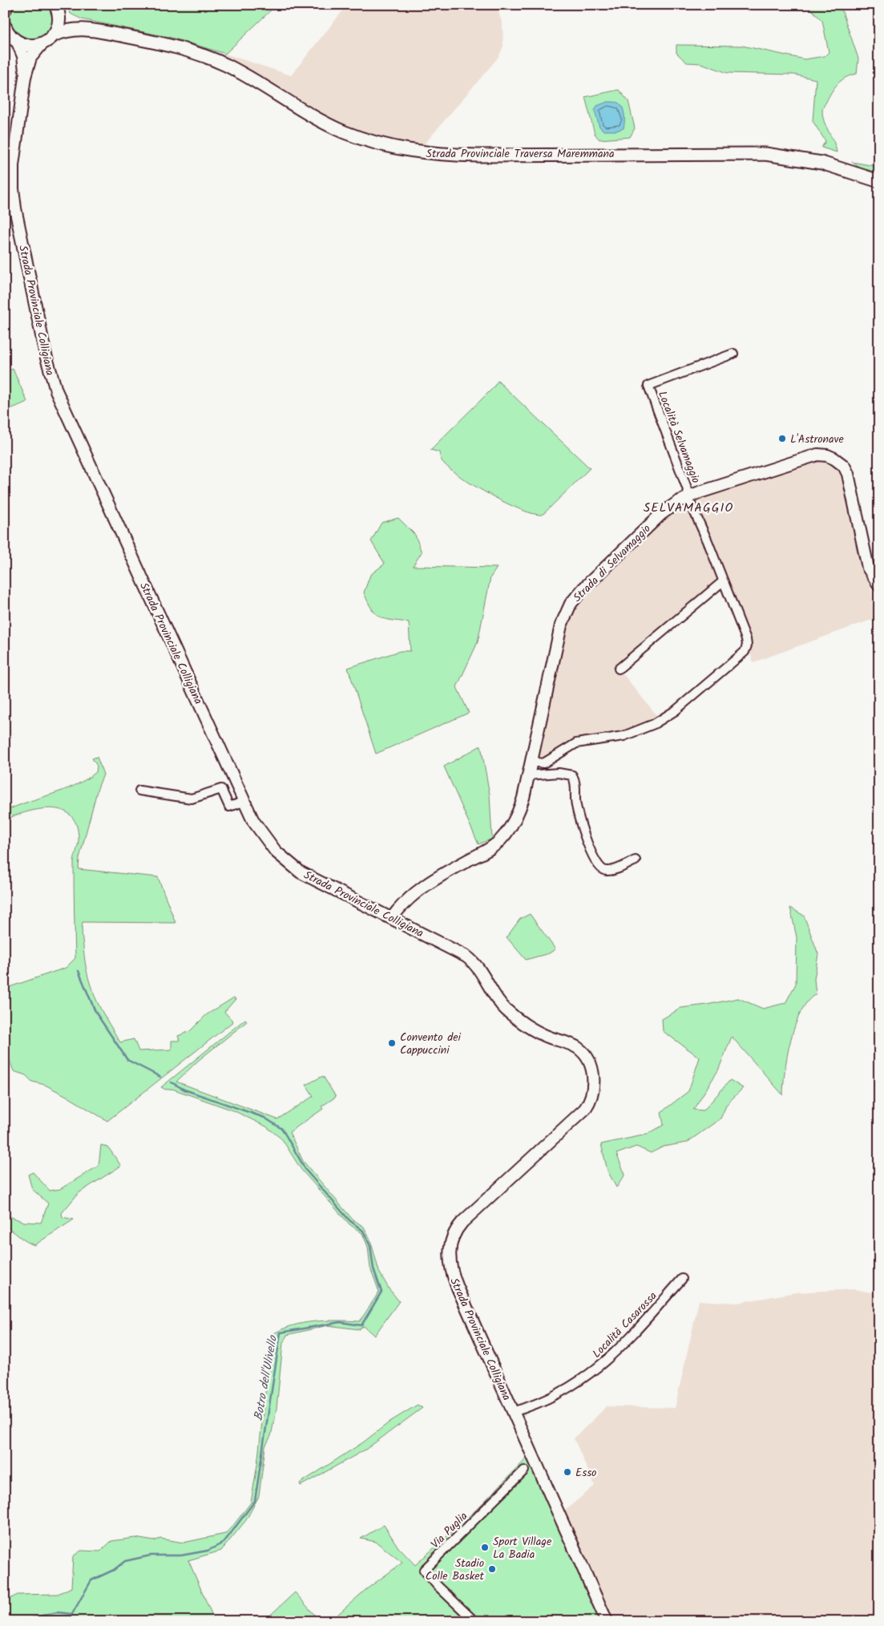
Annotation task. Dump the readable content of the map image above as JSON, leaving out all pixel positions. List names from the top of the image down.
{
  "streets": {
    "main road": ["Strada Provinciale Traversa Maremmana", "Strada Provinciale Colligiana", "Strada di Selvamaggio"],
    "street": ["Località Selvamaggio", "Località Casarossa", "Via Puglia"]
  },
  "crossings": [
    ["Strada Provinciale Traversa Maremmana", "Strada Provinciale Colligiana"],
    ["Strada Provinciale Colligiana", "Strada di Selvamaggio"],
    ["Strada Provinciale Colligiana", "Località Casarossa"],
    ["Località Selvamaggio", "Strada di Selvamaggio"]
  ],
  "districts": ["SELVAMAGGIO"],
  "water": ["Botro dell'Ulivello"],
  "places": [
    "L'Astronave",
    "Convento dei Cappuccini",
    "Esso",
    "Sport Village La Badia",
    "Stadio Colle Basket"
  ]
}
